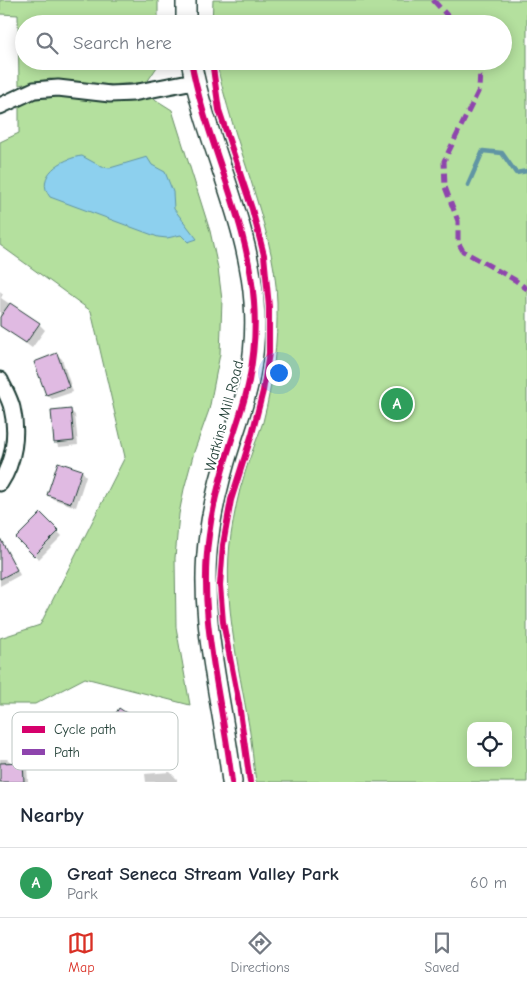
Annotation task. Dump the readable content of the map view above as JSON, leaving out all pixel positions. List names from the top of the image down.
{
  "streets": {
    "street": ["Watkins Mill Road"]
  },
  "legend": ["Cycle path", "Path"],
  "page": {
    "search": "Search here",
    "pins": "A",
    "heading": "Nearby",
    "list": [
      {
        "mark": "A",
        "name": "Great Seneca Stream Valley Park",
        "note": "Park",
        "value": "60 m"
      }
    ],
    "nav": ["Map", "Directions", "Saved"]
  }
}
